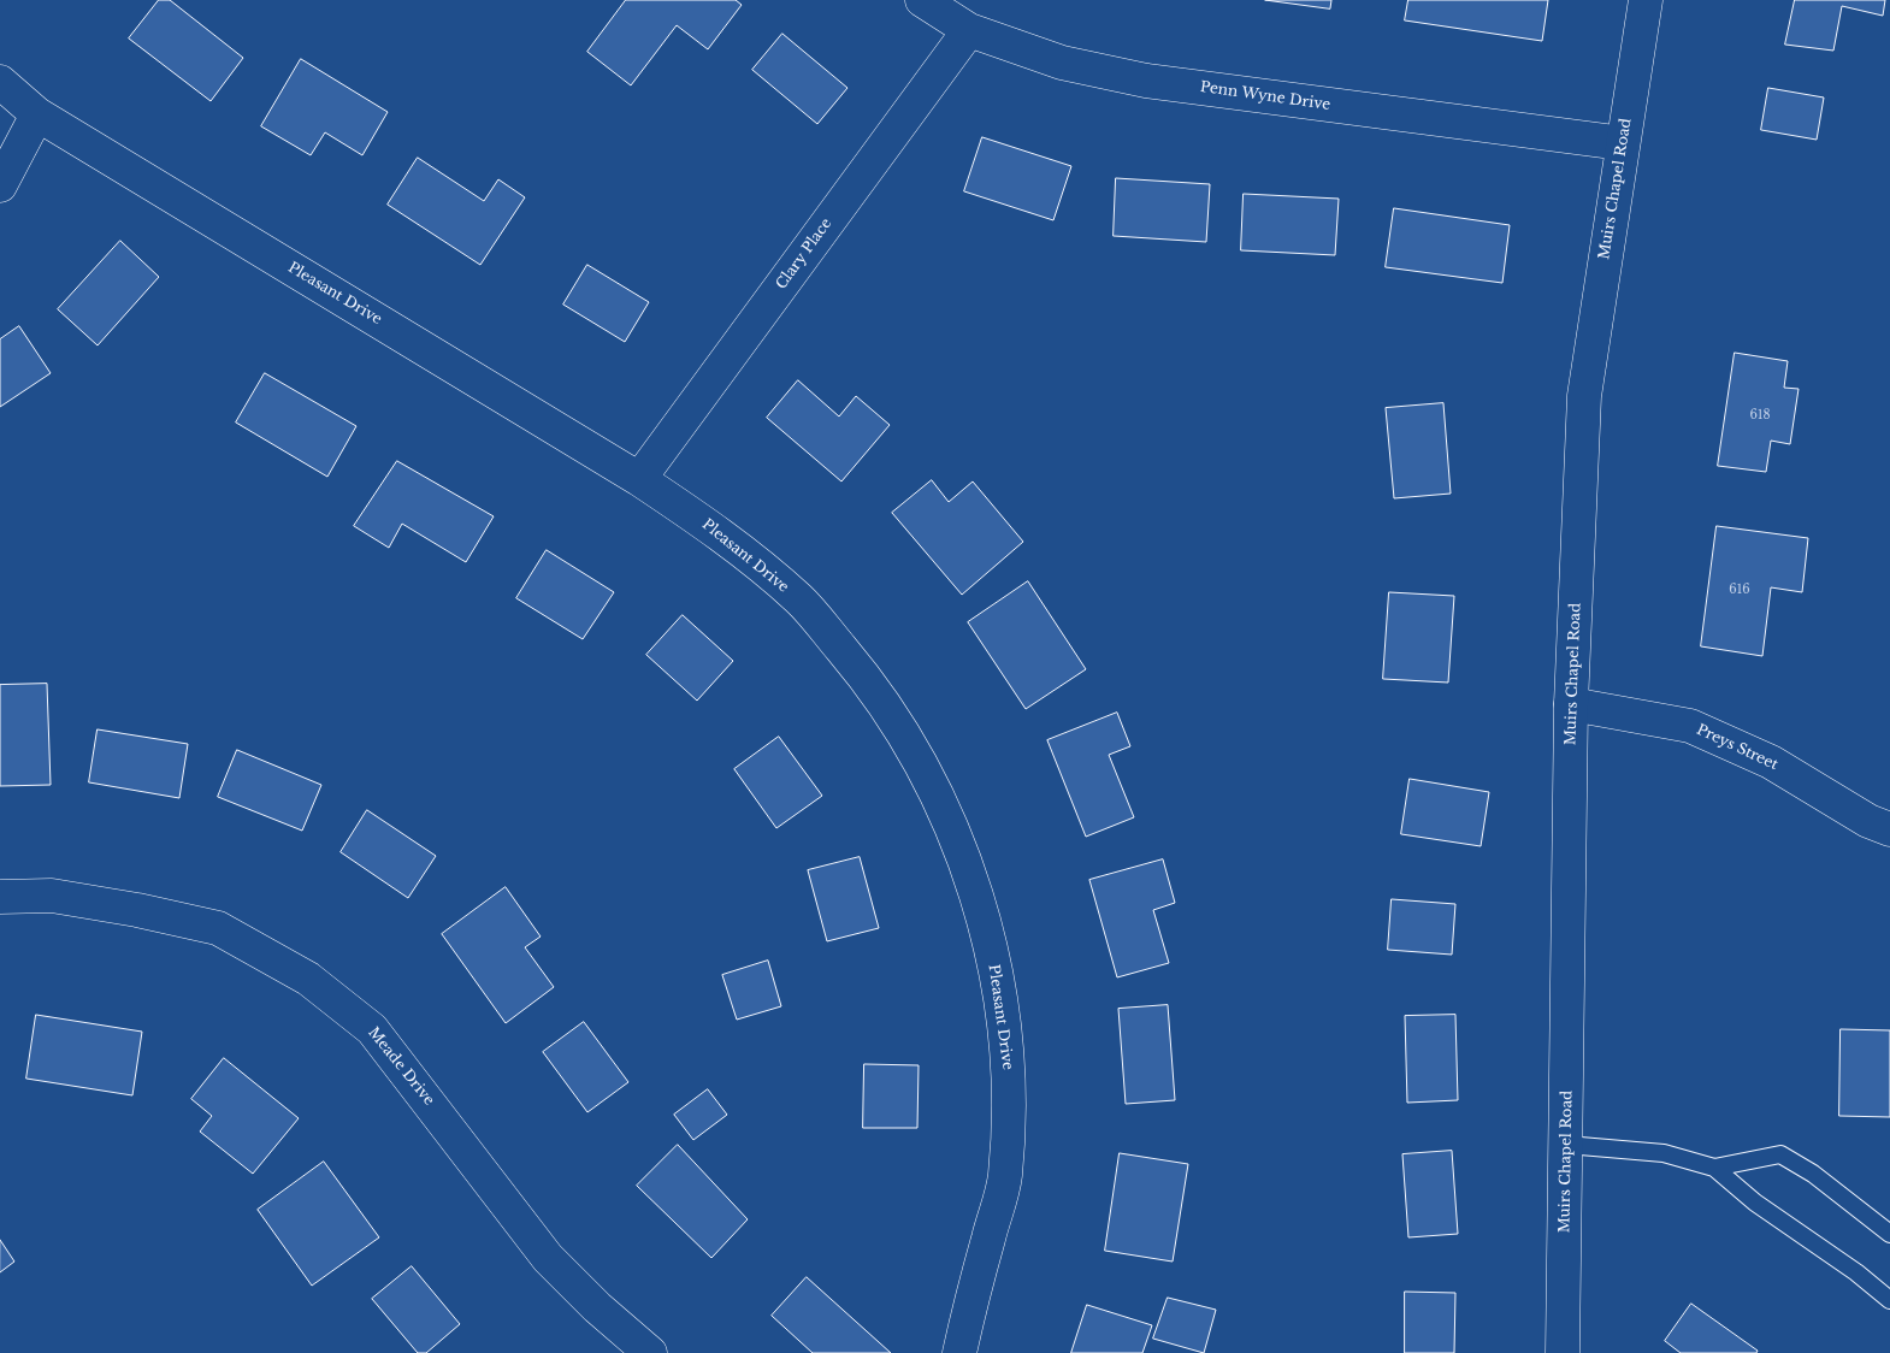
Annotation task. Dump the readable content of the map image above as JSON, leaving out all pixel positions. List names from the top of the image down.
{
  "streets": {
    "street": [
      "Penn Wyne Drive",
      "Muirs Chapel Road",
      "Clary Place",
      "Pleasant Drive",
      "Preys Street",
      "Meade Drive"
    ]
  },
  "crossings": [
    ["Penn Wyne Drive", "Muirs Chapel Road"],
    ["Penn Wyne Drive", "Clary Place"],
    ["Muirs Chapel Road", "Preys Street"],
    ["Clary Place", "Pleasant Drive"]
  ],
  "house_numbers": ["618", "616"]
}
